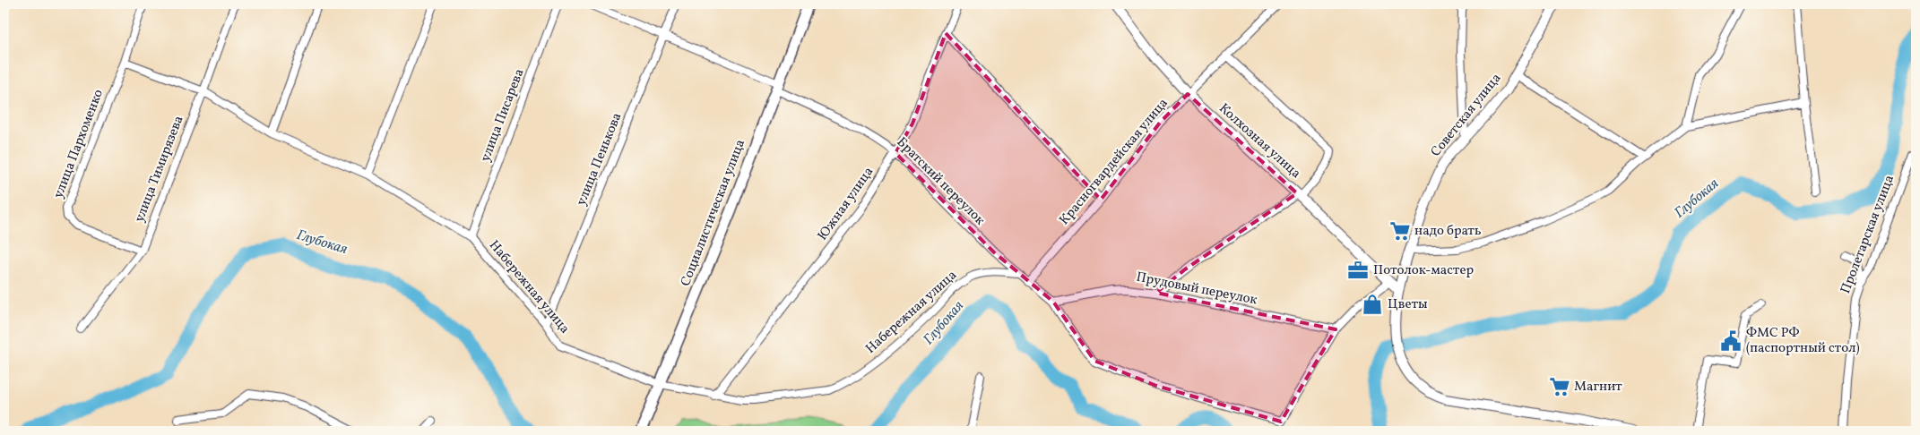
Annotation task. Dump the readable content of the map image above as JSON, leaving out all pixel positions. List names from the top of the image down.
{
  "streets": {
    "main road": ["Социалистическая улица"],
    "street": [
      "улица Писарева",
      "Советская улица",
      "Колхозная улица",
      "улица Пархоменко",
      "улица Пенькова",
      "Красногвардейская улица",
      "улица Тимирязева",
      "Братский переулок",
      "Южная улица",
      "Пролетарская улица",
      "Набережная улица",
      "Прудовый переулок"
    ]
  },
  "crossings": [
    ["улица Писарева", "Набережная улица"],
    ["Советская улица", "Колхозная улица"],
    ["Колхозная улица", "Красногвардейская улица"],
    ["улица Пархоменко", "улица Тимирязева"],
    ["улица Пархоменко", "Набережная улица"],
    ["улица Пенькова", "Братский переулок"],
    ["улица Пенькова", "Набережная улица"],
    ["Красногвардейская улица", "Братский переулок"],
    ["улица Тимирязева", "Набережная улица"],
    ["Братский переулок", "Южная улица"],
    ["Братский переулок", "Социалистическая улица"],
    ["Братский переулок", "Набережная улица"],
    ["Южная улица", "Набережная улица"],
    ["Социалистическая улица", "Набережная улица"]
  ],
  "water": ["Глубокая"],
  "places": {
    "supermarket": ["надо брать", "Магнит"],
    "office": ["Потолок-мастер"],
    "shop": ["Цветы"],
    "public building": ["ФМС РФ (паспортный стол)"]
  }
}
